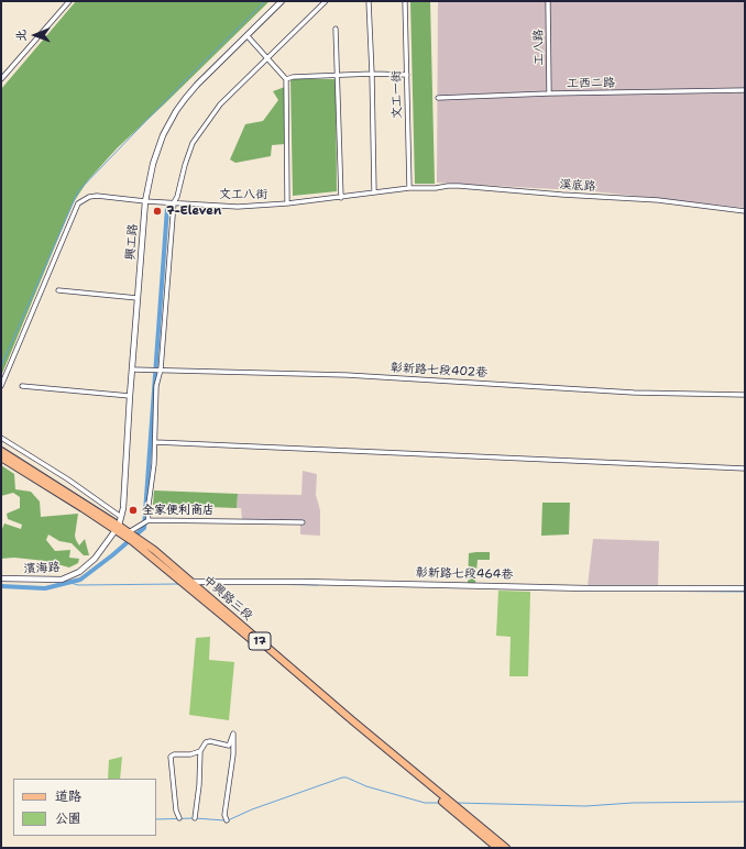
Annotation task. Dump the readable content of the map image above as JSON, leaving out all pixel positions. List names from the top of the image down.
{
  "streets": {
    "main road": ["中興路三段", "17"],
    "street": [
      "工八路",
      "工西二路",
      "文工一街",
      "溪底路",
      "文工八街",
      "興工路",
      "彰新路七段402巷",
      "濱海路",
      "彰新路七段464巷"
    ]
  },
  "crossings": [
    ["工八路", "工西二路"],
    ["文工一街", "溪底路"],
    ["文工一街", "文工八街"],
    ["溪底路", "文工八街"],
    ["文工八街", "興工路"],
    ["興工路", "彰新路七段402巷"],
    ["興工路", "濱海路"],
    ["興工路", "中興路三段"],
    ["濱海路", "中興路三段"],
    ["彰新路七段464巷", "中興路三段"]
  ],
  "places": ["7-Eleven", "全家便利商店"],
  "legend": ["道路", "公園"],
  "north": "left"
}
